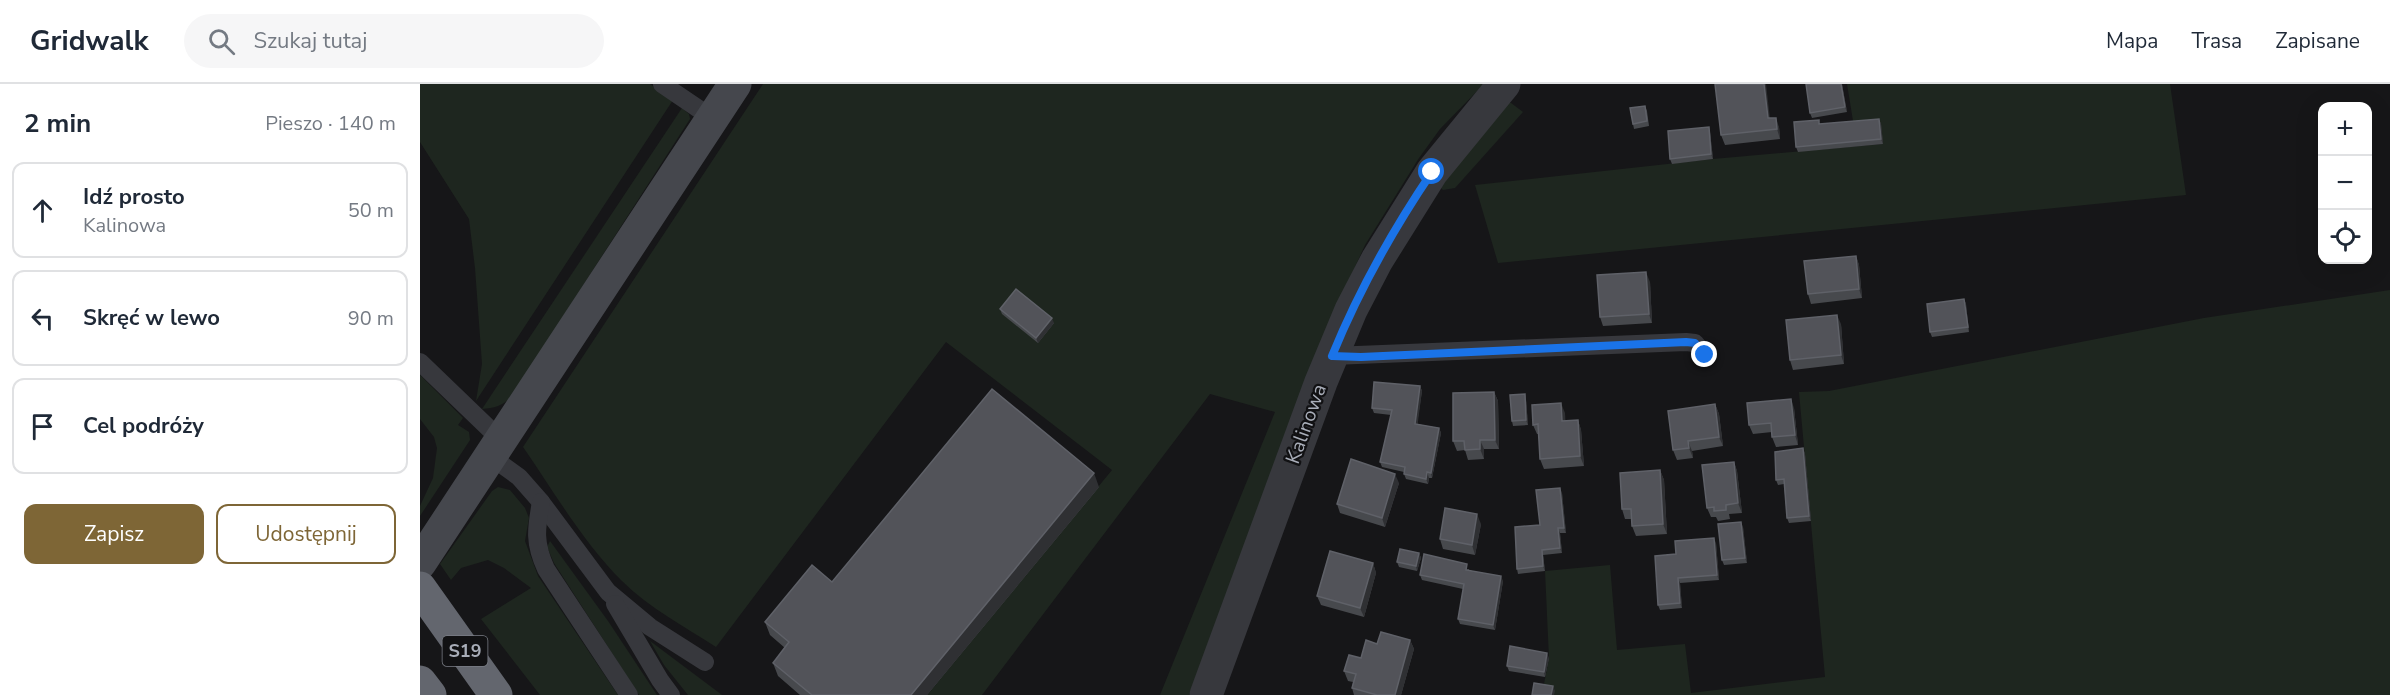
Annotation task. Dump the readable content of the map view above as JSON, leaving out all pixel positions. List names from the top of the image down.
{
  "streets": {
    "highway": ["S19"],
    "street": ["Kalinowa"]
  },
  "page": {
    "header": "Gridwalk",
    "search": "Szukaj tutaj",
    "nav": ["Mapa", "Trasa", "Zapisane"],
    "heading": ["2 min", "Pieszo · 140 m"],
    "map_buttons": ["+", "−"],
    "list": [
      ["Idź prosto", "Kalinowa", "50 m"],
      ["Skręć w lewo", "90 m"],
      "Cel podróży"
    ],
    "buttons": ["Zapisz", "Udostępnij"]
  }
}
